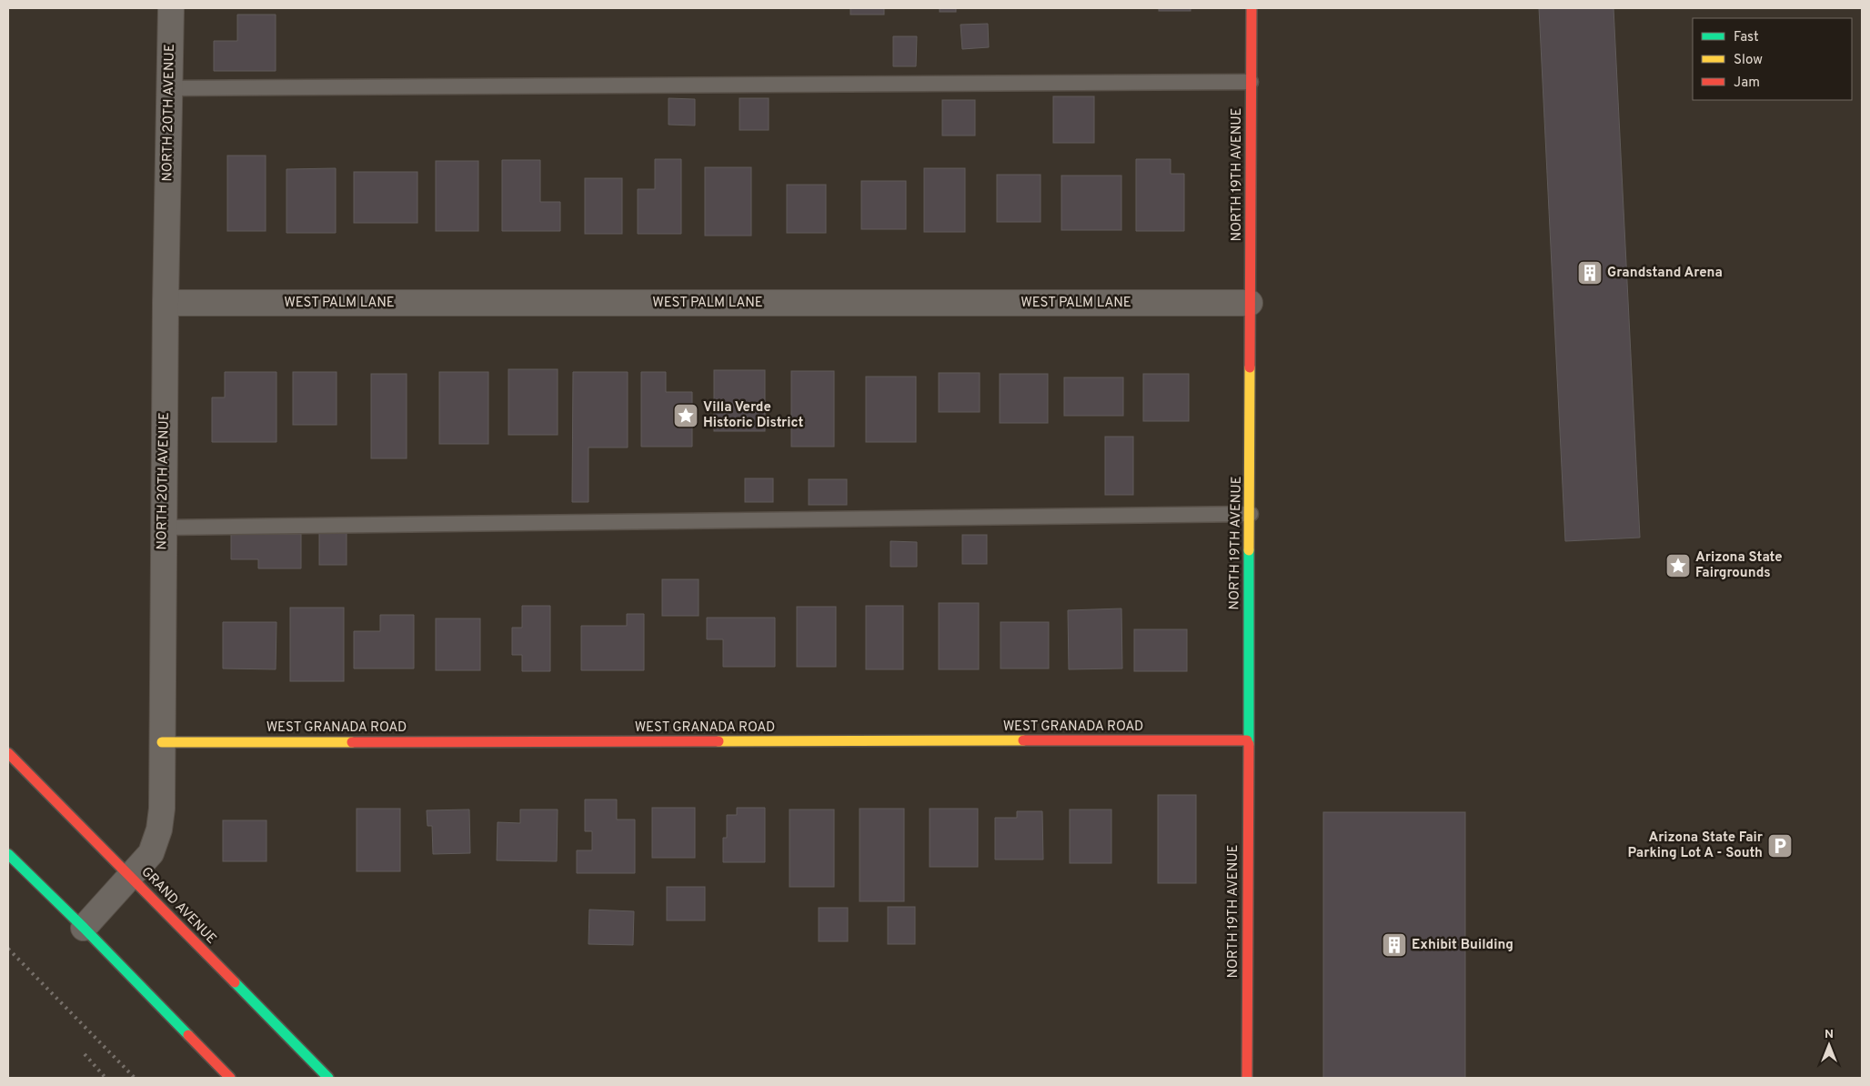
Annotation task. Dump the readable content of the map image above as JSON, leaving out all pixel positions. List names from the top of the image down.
{
  "streets": {
    "main road": ["NORTH 19TH AVENUE", "WEST GRANADA ROAD", "GRAND AVENUE"],
    "street": ["NORTH 20TH AVENUE", "WEST PALM LANE"]
  },
  "crossings": [
    ["NORTH 20TH AVENUE", "WEST PALM LANE"],
    ["NORTH 20TH AVENUE", "WEST GRANADA ROAD"],
    ["NORTH 20TH AVENUE", "GRAND AVENUE"],
    ["NORTH 19TH AVENUE", "WEST PALM LANE"],
    ["NORTH 19TH AVENUE", "WEST GRANADA ROAD"]
  ],
  "places": {
    "building": ["Grandstand Arena", "Exhibit Building"],
    "place": ["Villa Verde Historic District", "Arizona State Fairgrounds"],
    "parking": ["Arizona State Fair Parking Lot A - South"]
  },
  "legend": ["Fast", "Slow", "Jam"],
  "north": "top"
}
